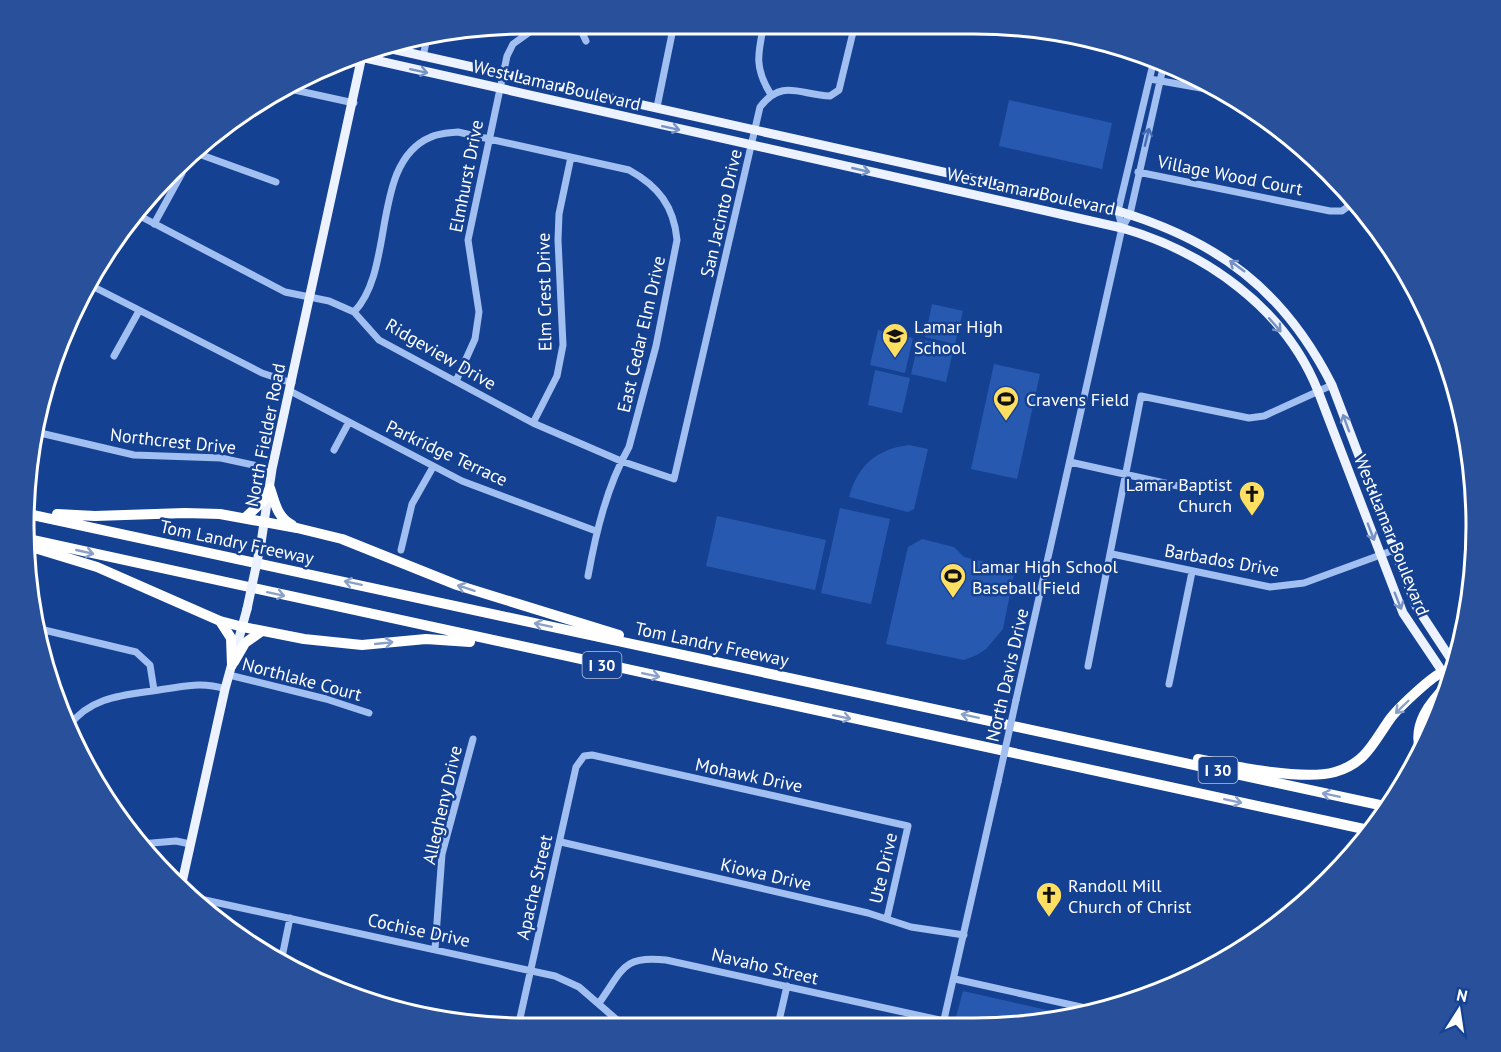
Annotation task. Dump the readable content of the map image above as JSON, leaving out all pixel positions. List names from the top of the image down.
{
  "streets": {
    "highway": ["Tom Landry Freeway", "I 30"],
    "main road": ["West Lamar Boulevard", "North Fielder Road"],
    "street": [
      "Village Wood Court",
      "Elmhurst Drive",
      "San Jacinto Drive",
      "Elm Crest Drive",
      "East Cedar Elm Drive",
      "Ridgeview Drive",
      "Northcrest Drive",
      "Parkridge Terrace",
      "Barbados Drive",
      "North Davis Drive",
      "Northlake Court",
      "Mohawk Drive",
      "Allegheny Drive",
      "Ute Drive",
      "Kiowa Drive",
      "Apache Street",
      "Cochise Drive",
      "Navaho Street"
    ]
  },
  "crossings": [
    ["West Lamar Boulevard", "Elmhurst Drive"],
    ["West Lamar Boulevard", "San Jacinto Drive"],
    ["West Lamar Boulevard", "Barbados Drive"],
    ["West Lamar Boulevard", "North Davis Drive"],
    ["Village Wood Court", "North Davis Drive"],
    ["Elmhurst Drive", "East Cedar Elm Drive"],
    ["Elmhurst Drive", "Ridgeview Drive"],
    ["San Jacinto Drive", "Ridgeview Drive"],
    ["Elm Crest Drive", "East Cedar Elm Drive"],
    ["Elm Crest Drive", "Ridgeview Drive"],
    ["East Cedar Elm Drive", "Ridgeview Drive"],
    ["East Cedar Elm Drive", "Parkridge Terrace"],
    ["Ridgeview Drive", "North Fielder Road"],
    ["North Fielder Road", "Northcrest Drive"],
    ["North Fielder Road", "Parkridge Terrace"],
    ["North Fielder Road", "Northlake Court"],
    ["North Davis Drive", "Kiowa Drive"],
    ["Mohawk Drive", "Ute Drive"],
    ["Mohawk Drive", "Apache Street"],
    ["Allegheny Drive", "Cochise Drive"],
    ["Ute Drive", "Kiowa Drive"],
    ["Kiowa Drive", "Apache Street"],
    ["Apache Street", "Cochise Drive"],
    ["Cochise Drive", "Navaho Street"]
  ],
  "places": {
    "school or university": ["Lamar High School"],
    "sports": ["Cravens Field", "Lamar High School Baseball Field"],
    "church": ["Lamar Baptist Church", "Randoll Mill Church of Christ"]
  },
  "north": "top"
}
